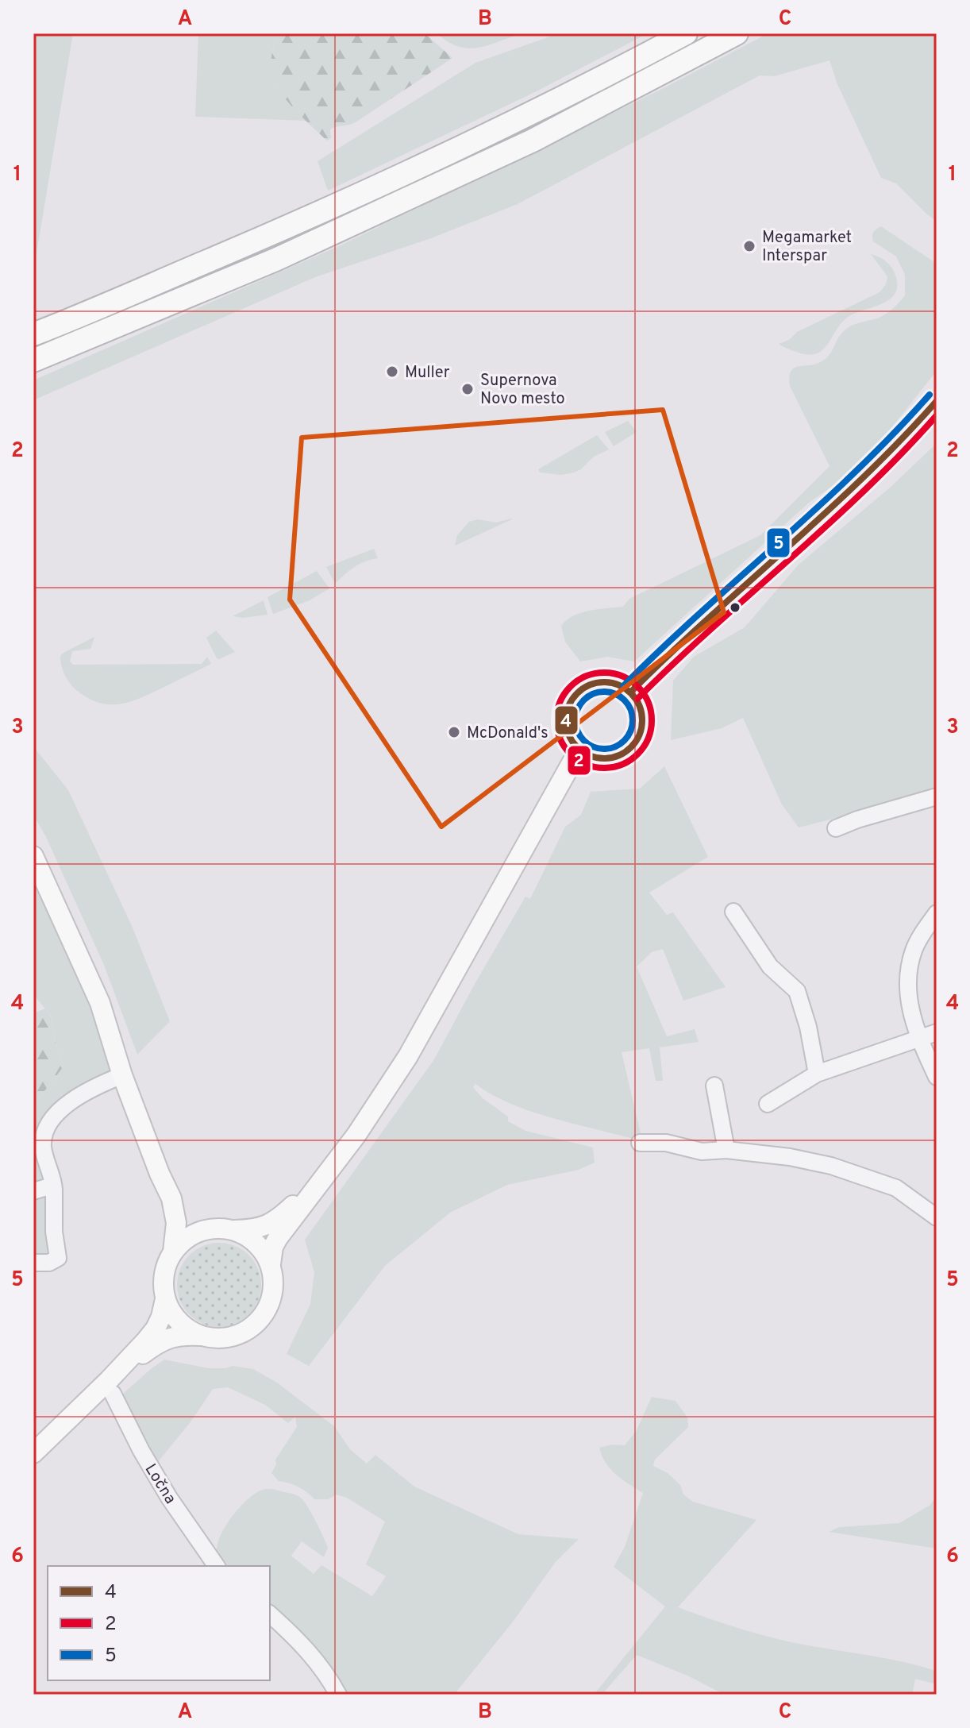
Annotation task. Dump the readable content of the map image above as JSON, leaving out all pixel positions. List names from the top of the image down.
{
  "streets": {
    "street": ["Ločna"]
  },
  "places": [
    "Megamarket Interspar",
    "Muller",
    "Supernova Novo mesto",
    "McDonald's"
  ],
  "lines": ["transit line 5", "transit line 4", "transit line 2"],
  "legend": ["4", "2", "5"],
  "grid": {
    "columns": ["A", "B", "C"],
    "rows": [
      "1",
      "2",
      "3",
      "4",
      "5",
      "6"
    ]
  }
}
